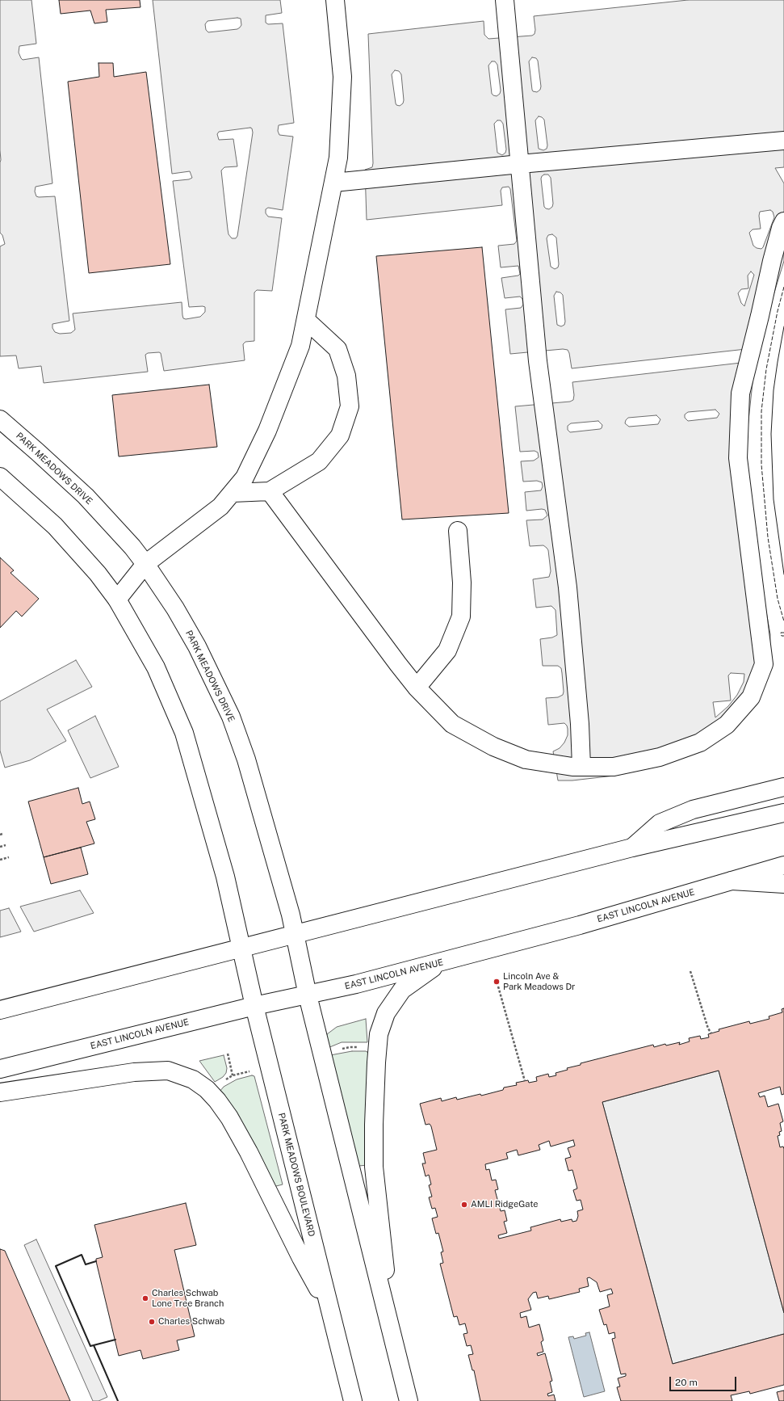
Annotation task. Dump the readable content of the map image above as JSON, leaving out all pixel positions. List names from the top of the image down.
{
  "streets": {
    "main road": ["PARK MEADOWS DRIVE", "EAST LINCOLN AVENUE", "PARK MEADOWS BOULEVARD"]
  },
  "crossings": [
    ["PARK MEADOWS DRIVE", "EAST LINCOLN AVENUE"],
    ["EAST LINCOLN AVENUE", "PARK MEADOWS BOULEVARD"]
  ],
  "places": [
    "Lincoln Ave & Park Meadows Dr",
    "AMLI RidgeGate",
    "Charles Schwab Lone Tree Branch",
    "Charles Schwab"
  ],
  "scale_bar": "20 m"
}
